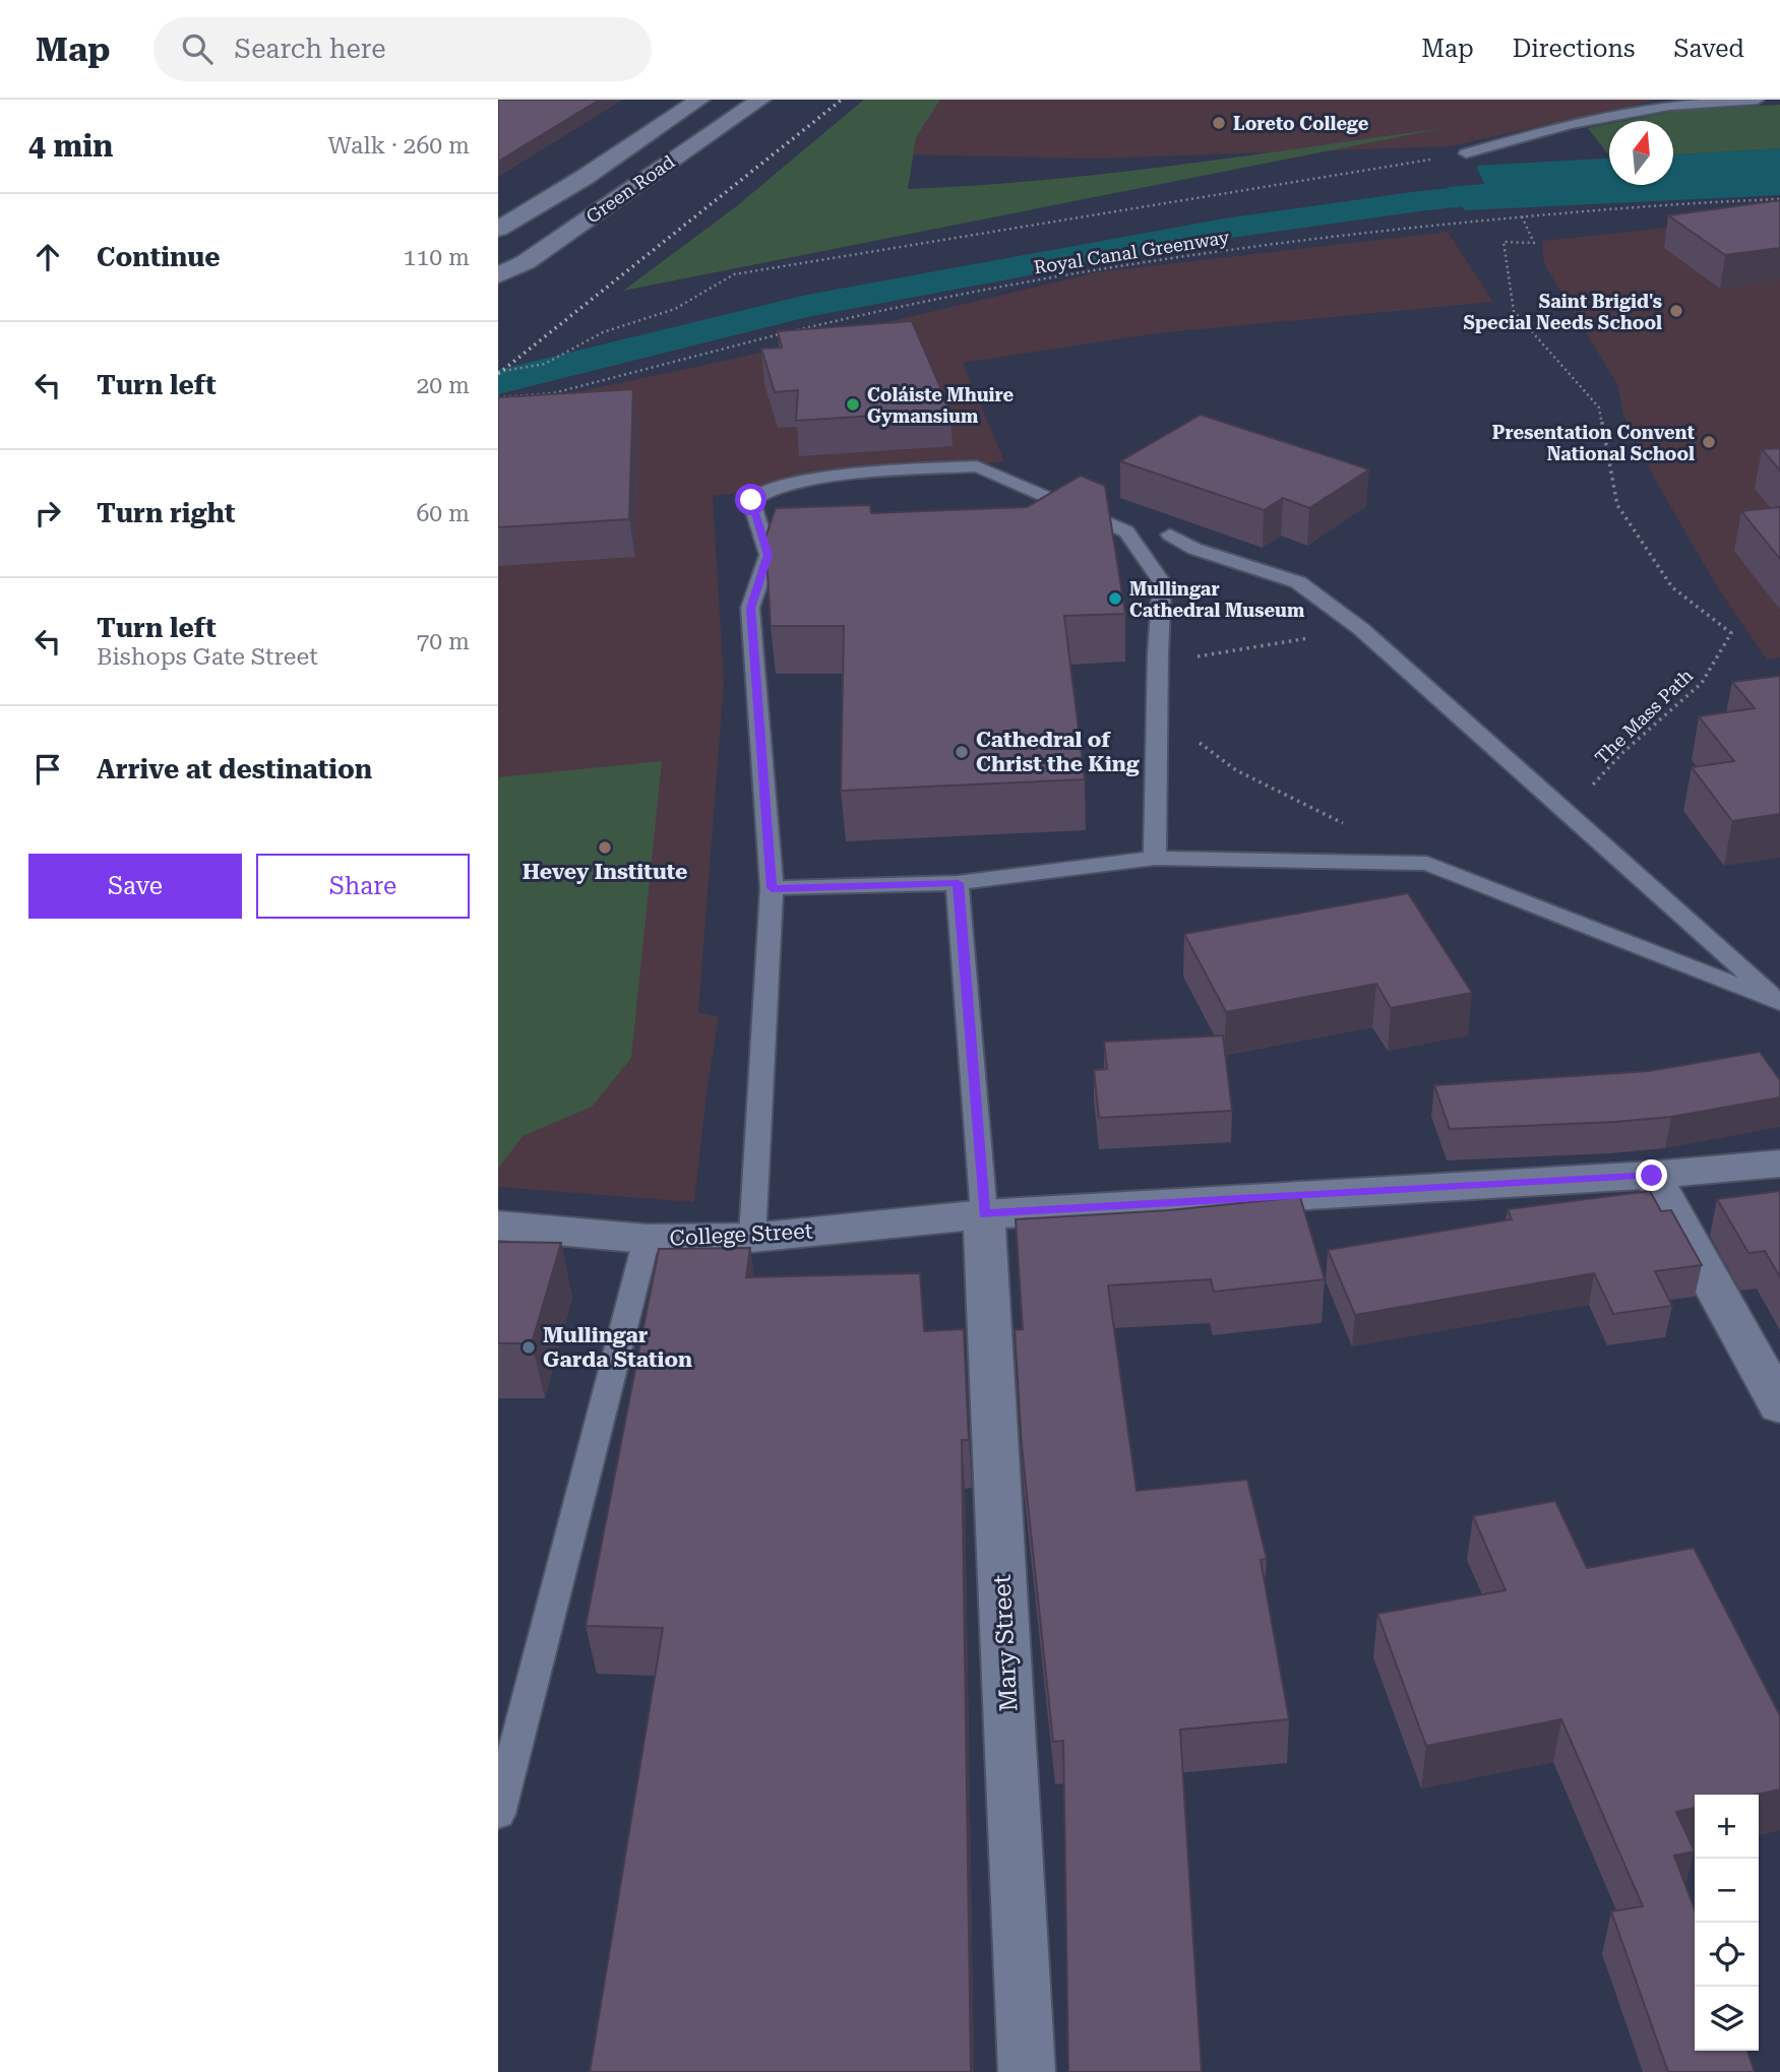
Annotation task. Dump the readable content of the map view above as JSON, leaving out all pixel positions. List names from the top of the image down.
{
  "streets": {
    "street": ["Green Road", "College Street", "Mary Street"],
    "path": ["Royal Canal Greenway", "The Mass Path"]
  },
  "crossings": [
    ["Royal Canal Greenway", "The Mass Path"],
    ["College Street", "Mary Street"]
  ],
  "places": [
    "Loreto College",
    "Saint Brigid's Special Needs School",
    "Coláiste Mhuire Gymansium",
    "Presentation Convent National School",
    "Mullingar Cathedral Museum",
    "Cathedral of Christ the King",
    "Hevey Institute",
    "Mullingar Garda Station"
  ],
  "north": "top",
  "page": {
    "header": "Map",
    "search": "Search here",
    "nav": ["Map", "Directions", "Saved"],
    "heading": ["4 min", "Walk · 260 m"],
    "list": [
      ["Continue", "110 m"],
      ["Turn left", "20 m"],
      ["Turn right", "60 m"],
      ["Turn left", "Bishops Gate Street", "70 m"],
      "Arrive at destination"
    ],
    "buttons": ["Save", "Share"],
    "map_buttons": ["+", "−"]
  }
}
